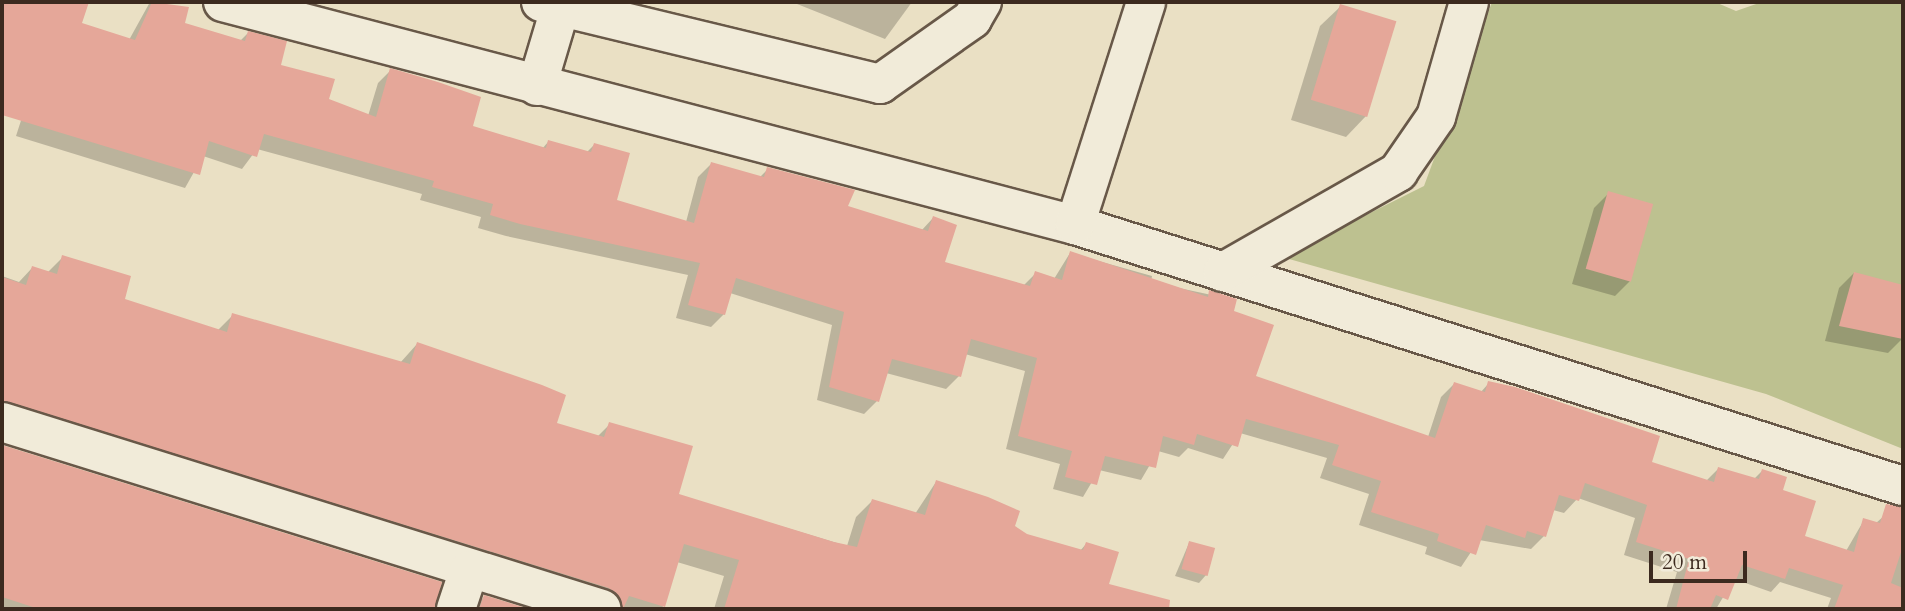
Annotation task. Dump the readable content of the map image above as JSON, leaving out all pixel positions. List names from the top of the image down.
{
  "scale_bar": "20 m"
}
